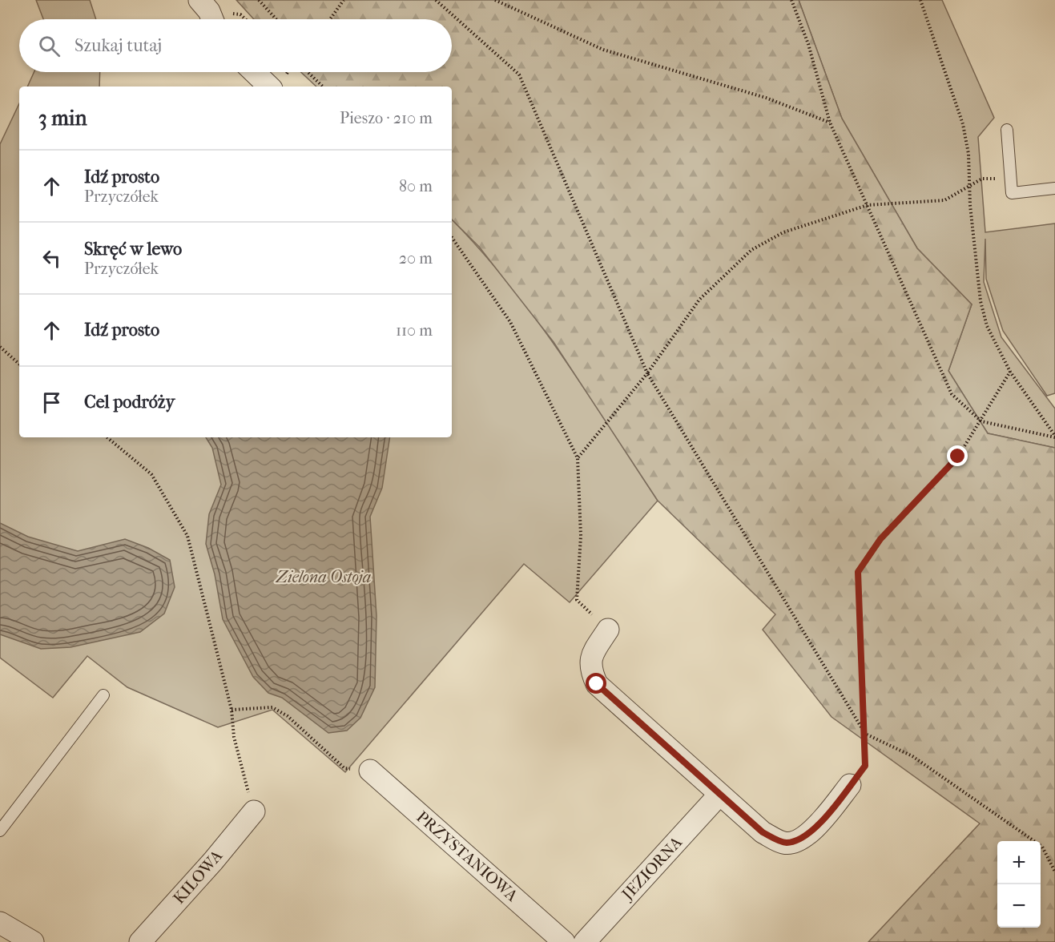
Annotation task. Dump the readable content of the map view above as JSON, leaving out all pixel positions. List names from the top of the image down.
{
  "streets": {
    "street": ["PRZYSTANIOWA", "JEZIORNA", "KILOWA"]
  },
  "parks": ["Zielona Ostoja"],
  "page": {
    "search": "Szukaj tutaj",
    "heading": ["3 min", "Pieszo · 210 m"],
    "list": [
      ["Idź prosto", "Przyczółek", "80 m"],
      ["Skręć w lewo", "Przyczółek", "20 m"],
      ["Idź prosto", "110 m"],
      "Cel podróży"
    ],
    "map_buttons": ["+", "−"]
  }
}
